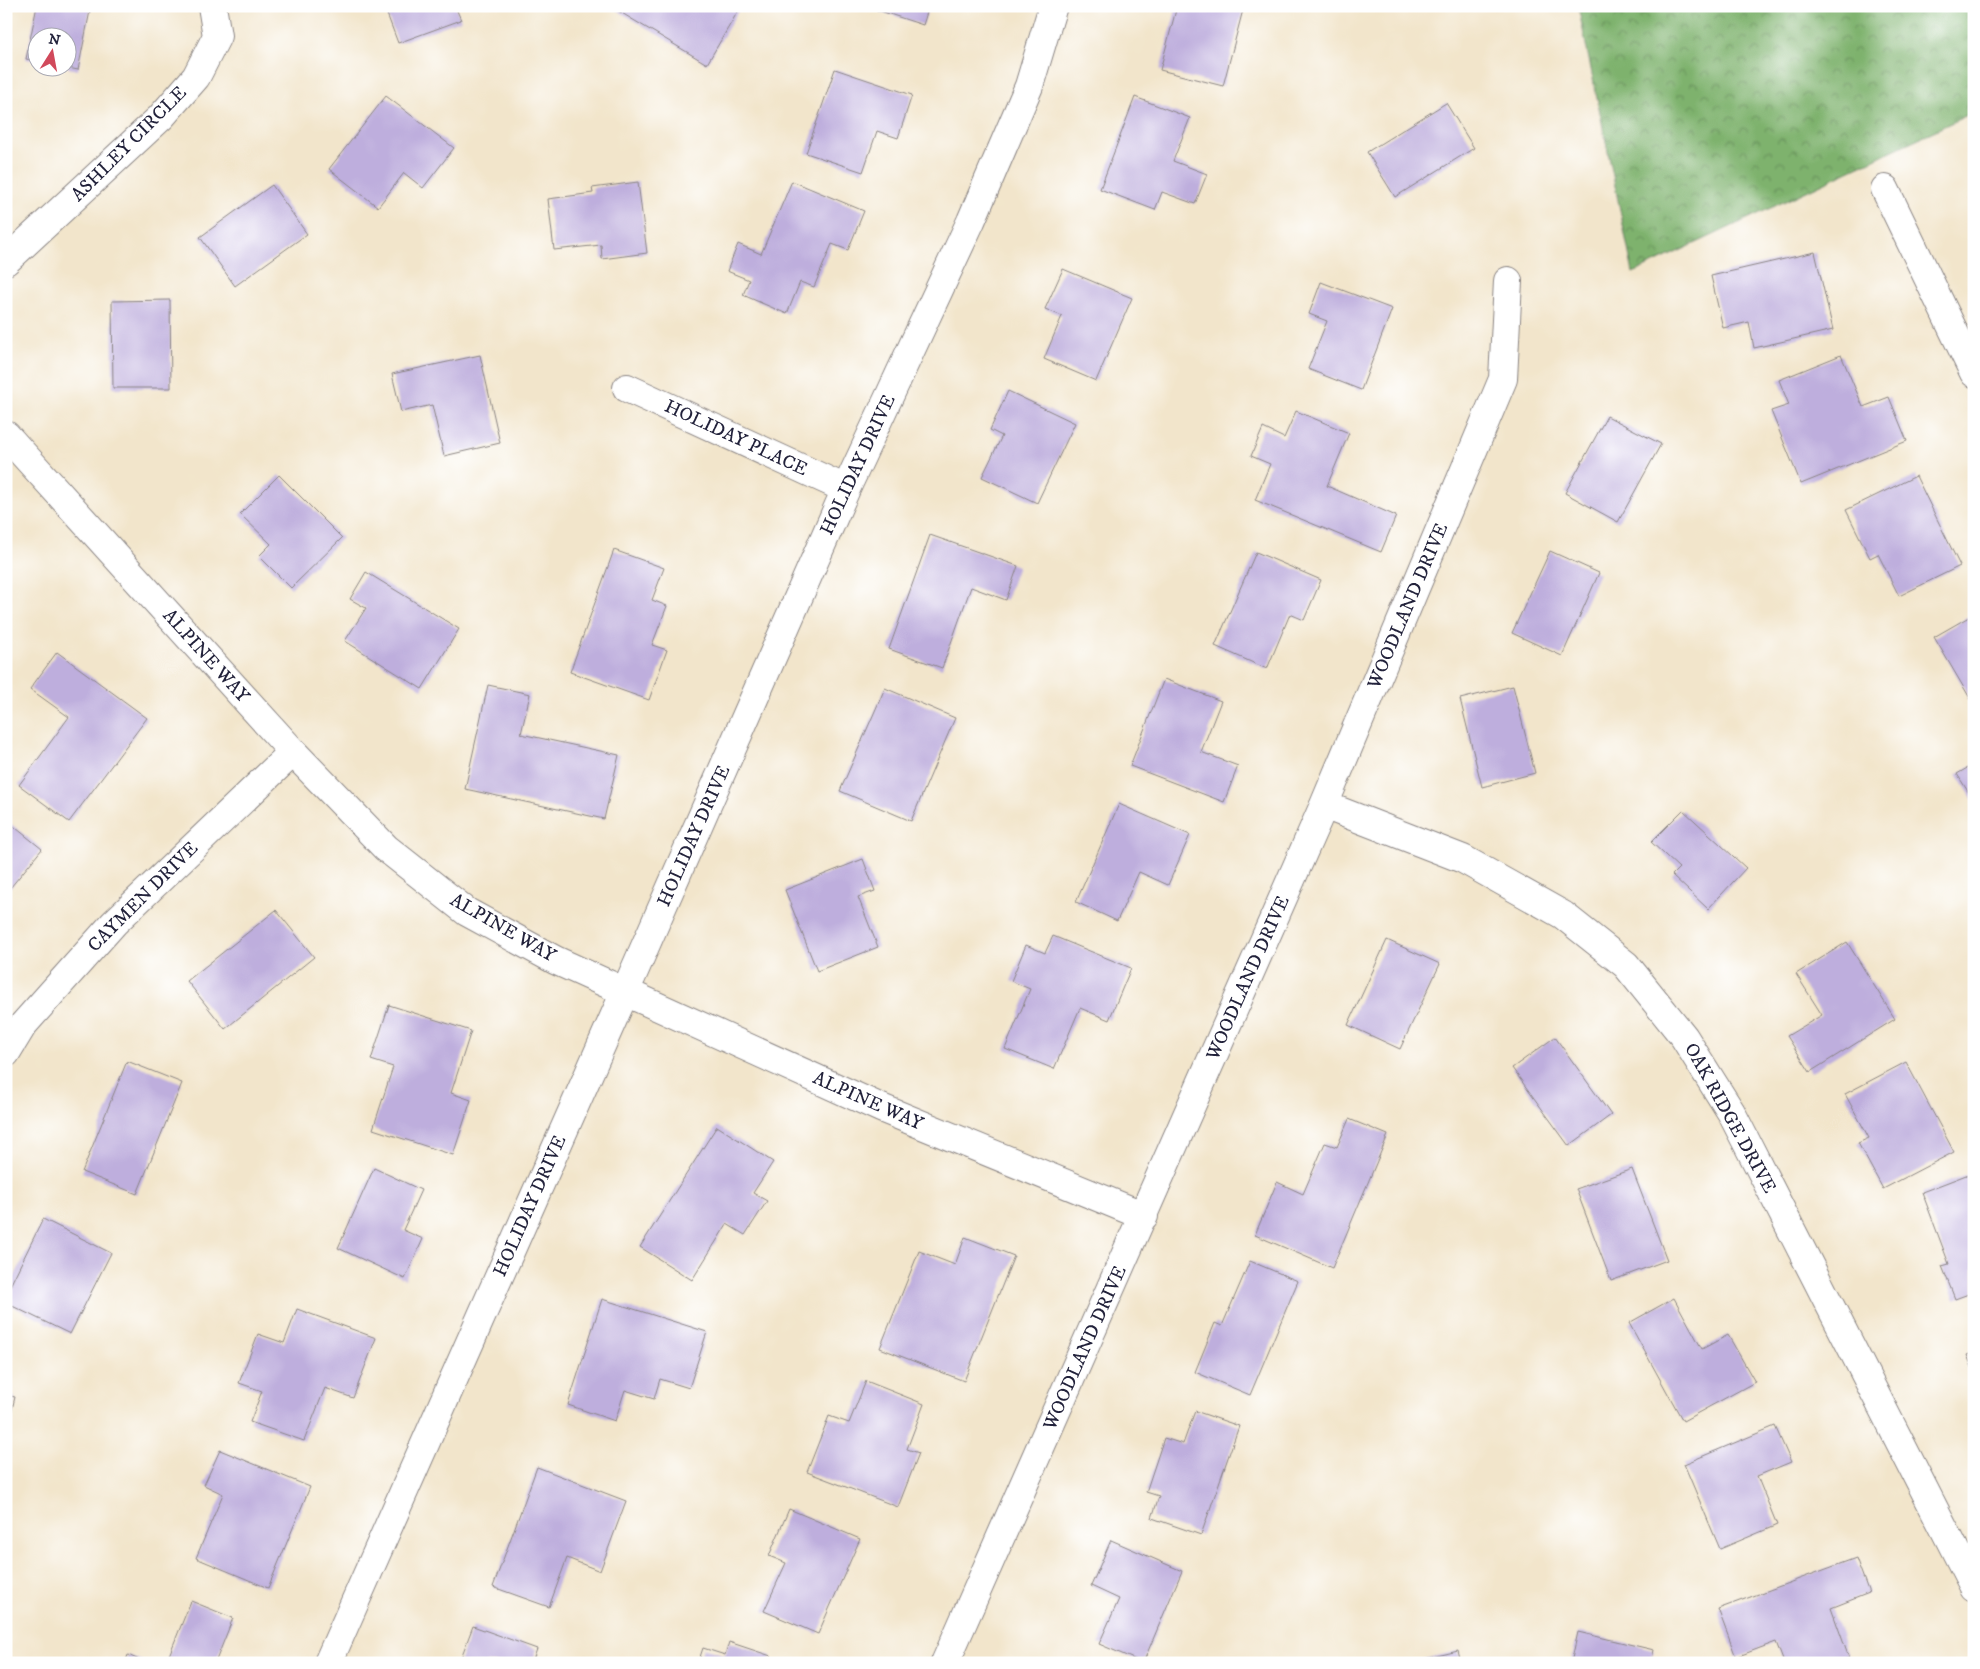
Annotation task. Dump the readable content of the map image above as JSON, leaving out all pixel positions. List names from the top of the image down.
{
  "streets": {
    "street": [
      "ASHLEY CIRCLE",
      "HOLIDAY PLACE",
      "HOLIDAY DRIVE",
      "WOODLAND DRIVE",
      "ALPINE WAY",
      "CAYMEN DRIVE",
      "OAK RIDGE DRIVE"
    ]
  },
  "crossings": [
    ["HOLIDAY PLACE", "HOLIDAY DRIVE"],
    ["HOLIDAY DRIVE", "ALPINE WAY"],
    ["WOODLAND DRIVE", "ALPINE WAY"],
    ["WOODLAND DRIVE", "OAK RIDGE DRIVE"],
    ["ALPINE WAY", "CAYMEN DRIVE"]
  ],
  "north": "top"
}
